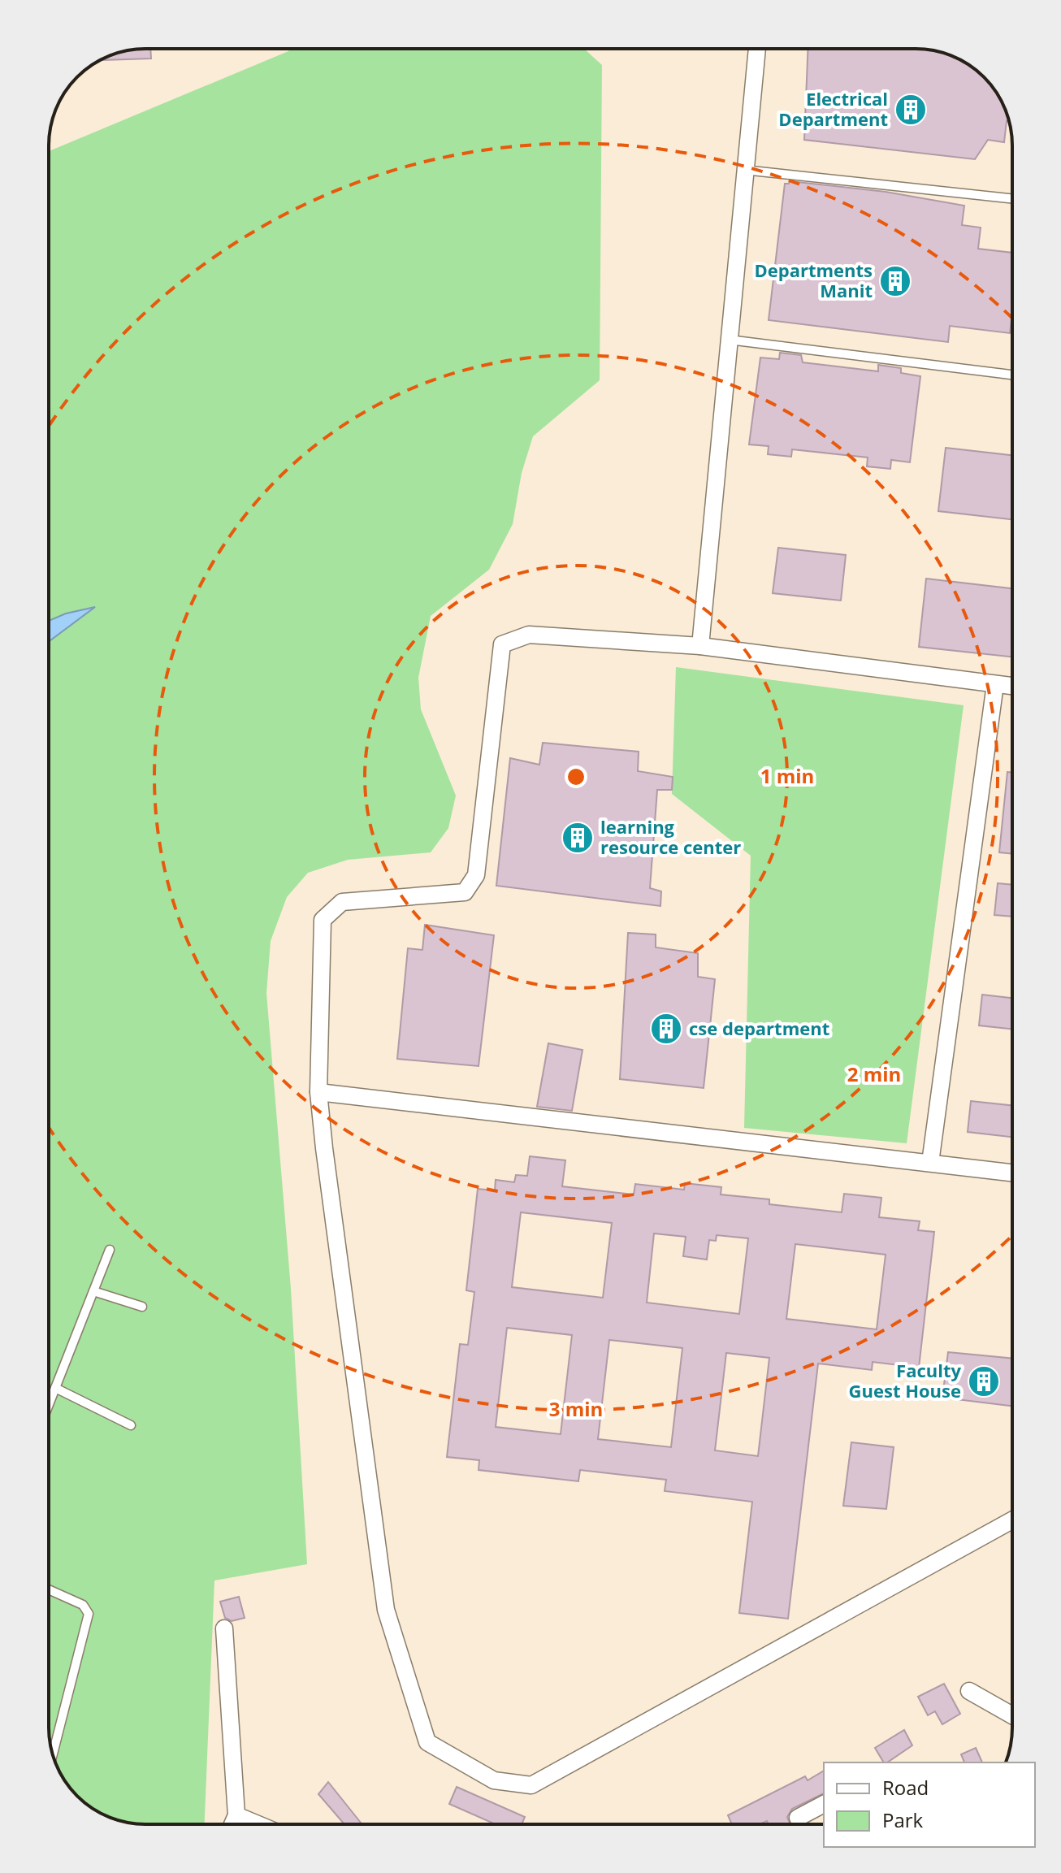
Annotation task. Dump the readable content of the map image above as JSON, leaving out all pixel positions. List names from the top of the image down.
{
  "places": {
    "building": [
      "Electrical Department",
      "Departments Manit",
      "learning resource center",
      "cse department",
      "Faculty Guest House"
    ]
  },
  "legend": ["Road", "Park"],
  "rings": ["1 min", "2 min", "3 min"]
}
